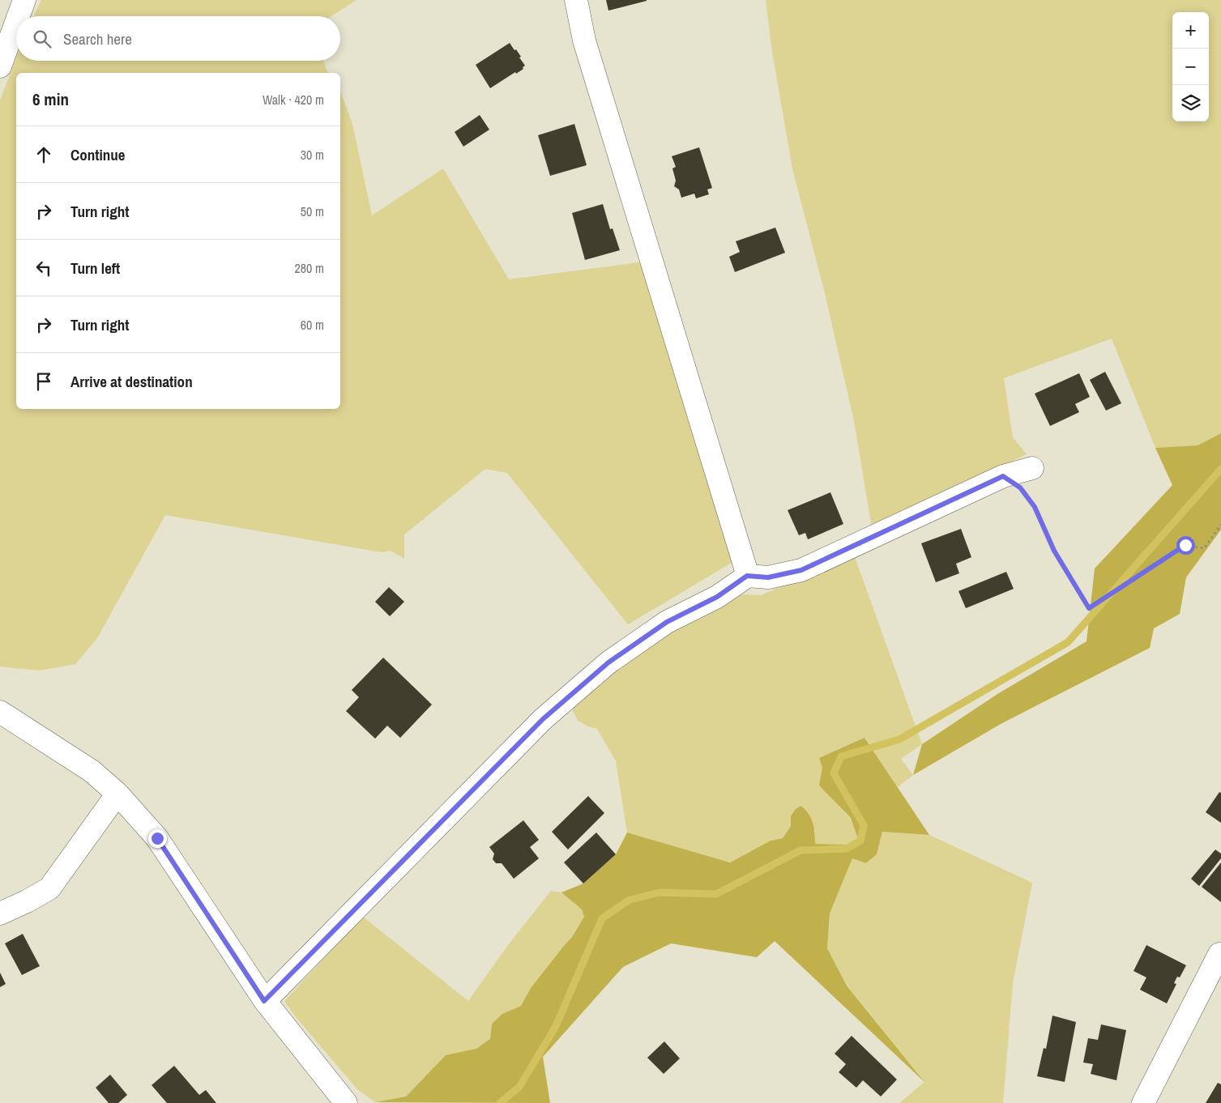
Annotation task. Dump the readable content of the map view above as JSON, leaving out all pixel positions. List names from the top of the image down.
{
  "page": {
    "map_buttons": ["+", "−"],
    "search": "Search here",
    "heading": ["6 min", "Walk · 420 m"],
    "list": [
      ["Continue", "30 m"],
      ["Turn right", "50 m"],
      ["Turn left", "280 m"],
      ["Turn right", "60 m"],
      "Arrive at destination"
    ]
  }
}
